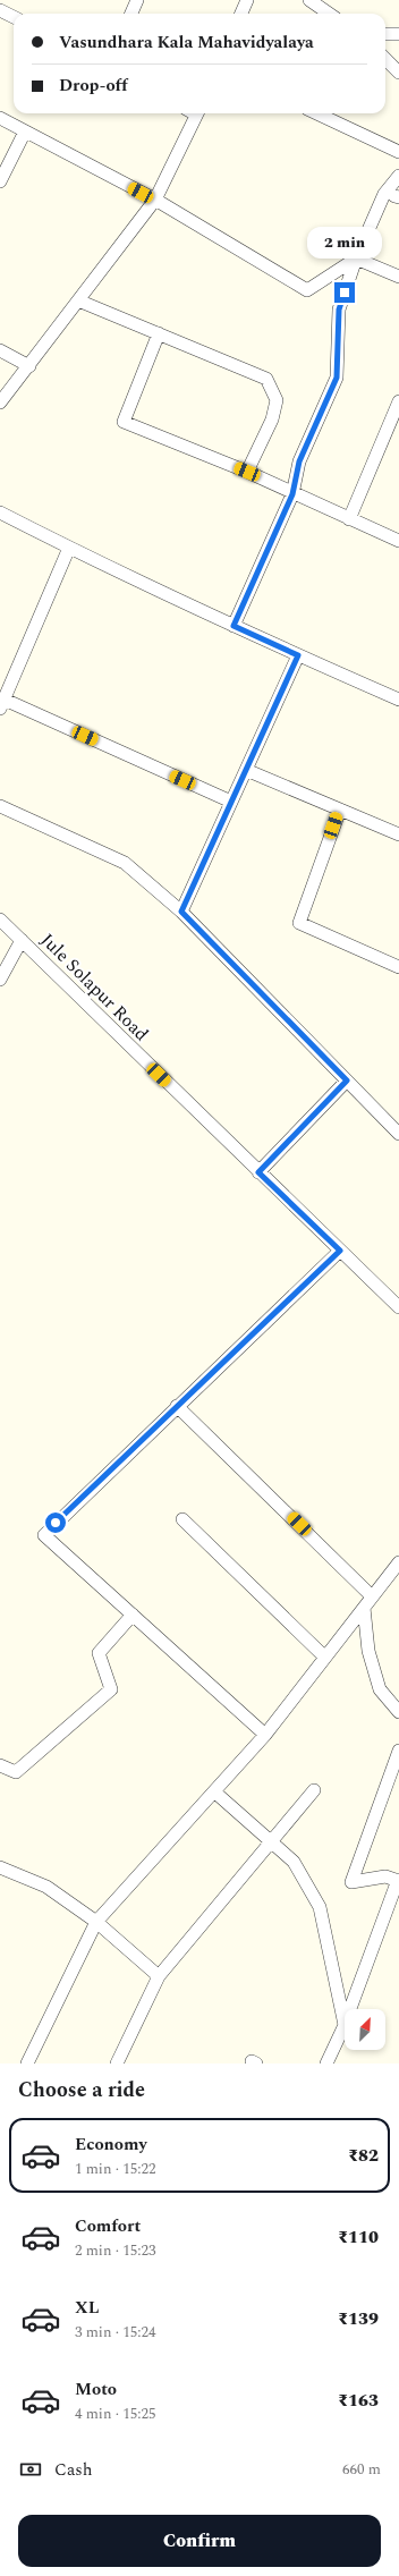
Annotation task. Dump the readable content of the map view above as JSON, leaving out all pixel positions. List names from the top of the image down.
{
  "streets": {
    "street": ["Jule Solapur Road"]
  },
  "north": "top right",
  "page": {
    "banner": ["Vasundhara Kala Mahavidyalaya", "Drop-off"],
    "bubble": "2 min",
    "heading": "Choose a ride",
    "list": [
      {
        "name": "Economy",
        "note": "1 min · 15:22",
        "value": "₹82"
      },
      {
        "name": "Comfort",
        "note": "2 min · 15:23",
        "value": "₹110"
      },
      {
        "name": "XL",
        "note": "3 min · 15:24",
        "value": "₹139"
      },
      {
        "name": "Moto",
        "note": "4 min · 15:25",
        "value": "₹163"
      }
    ],
    "pay": ["Cash", "660 m"],
    "buttons": "Confirm"
  }
}
